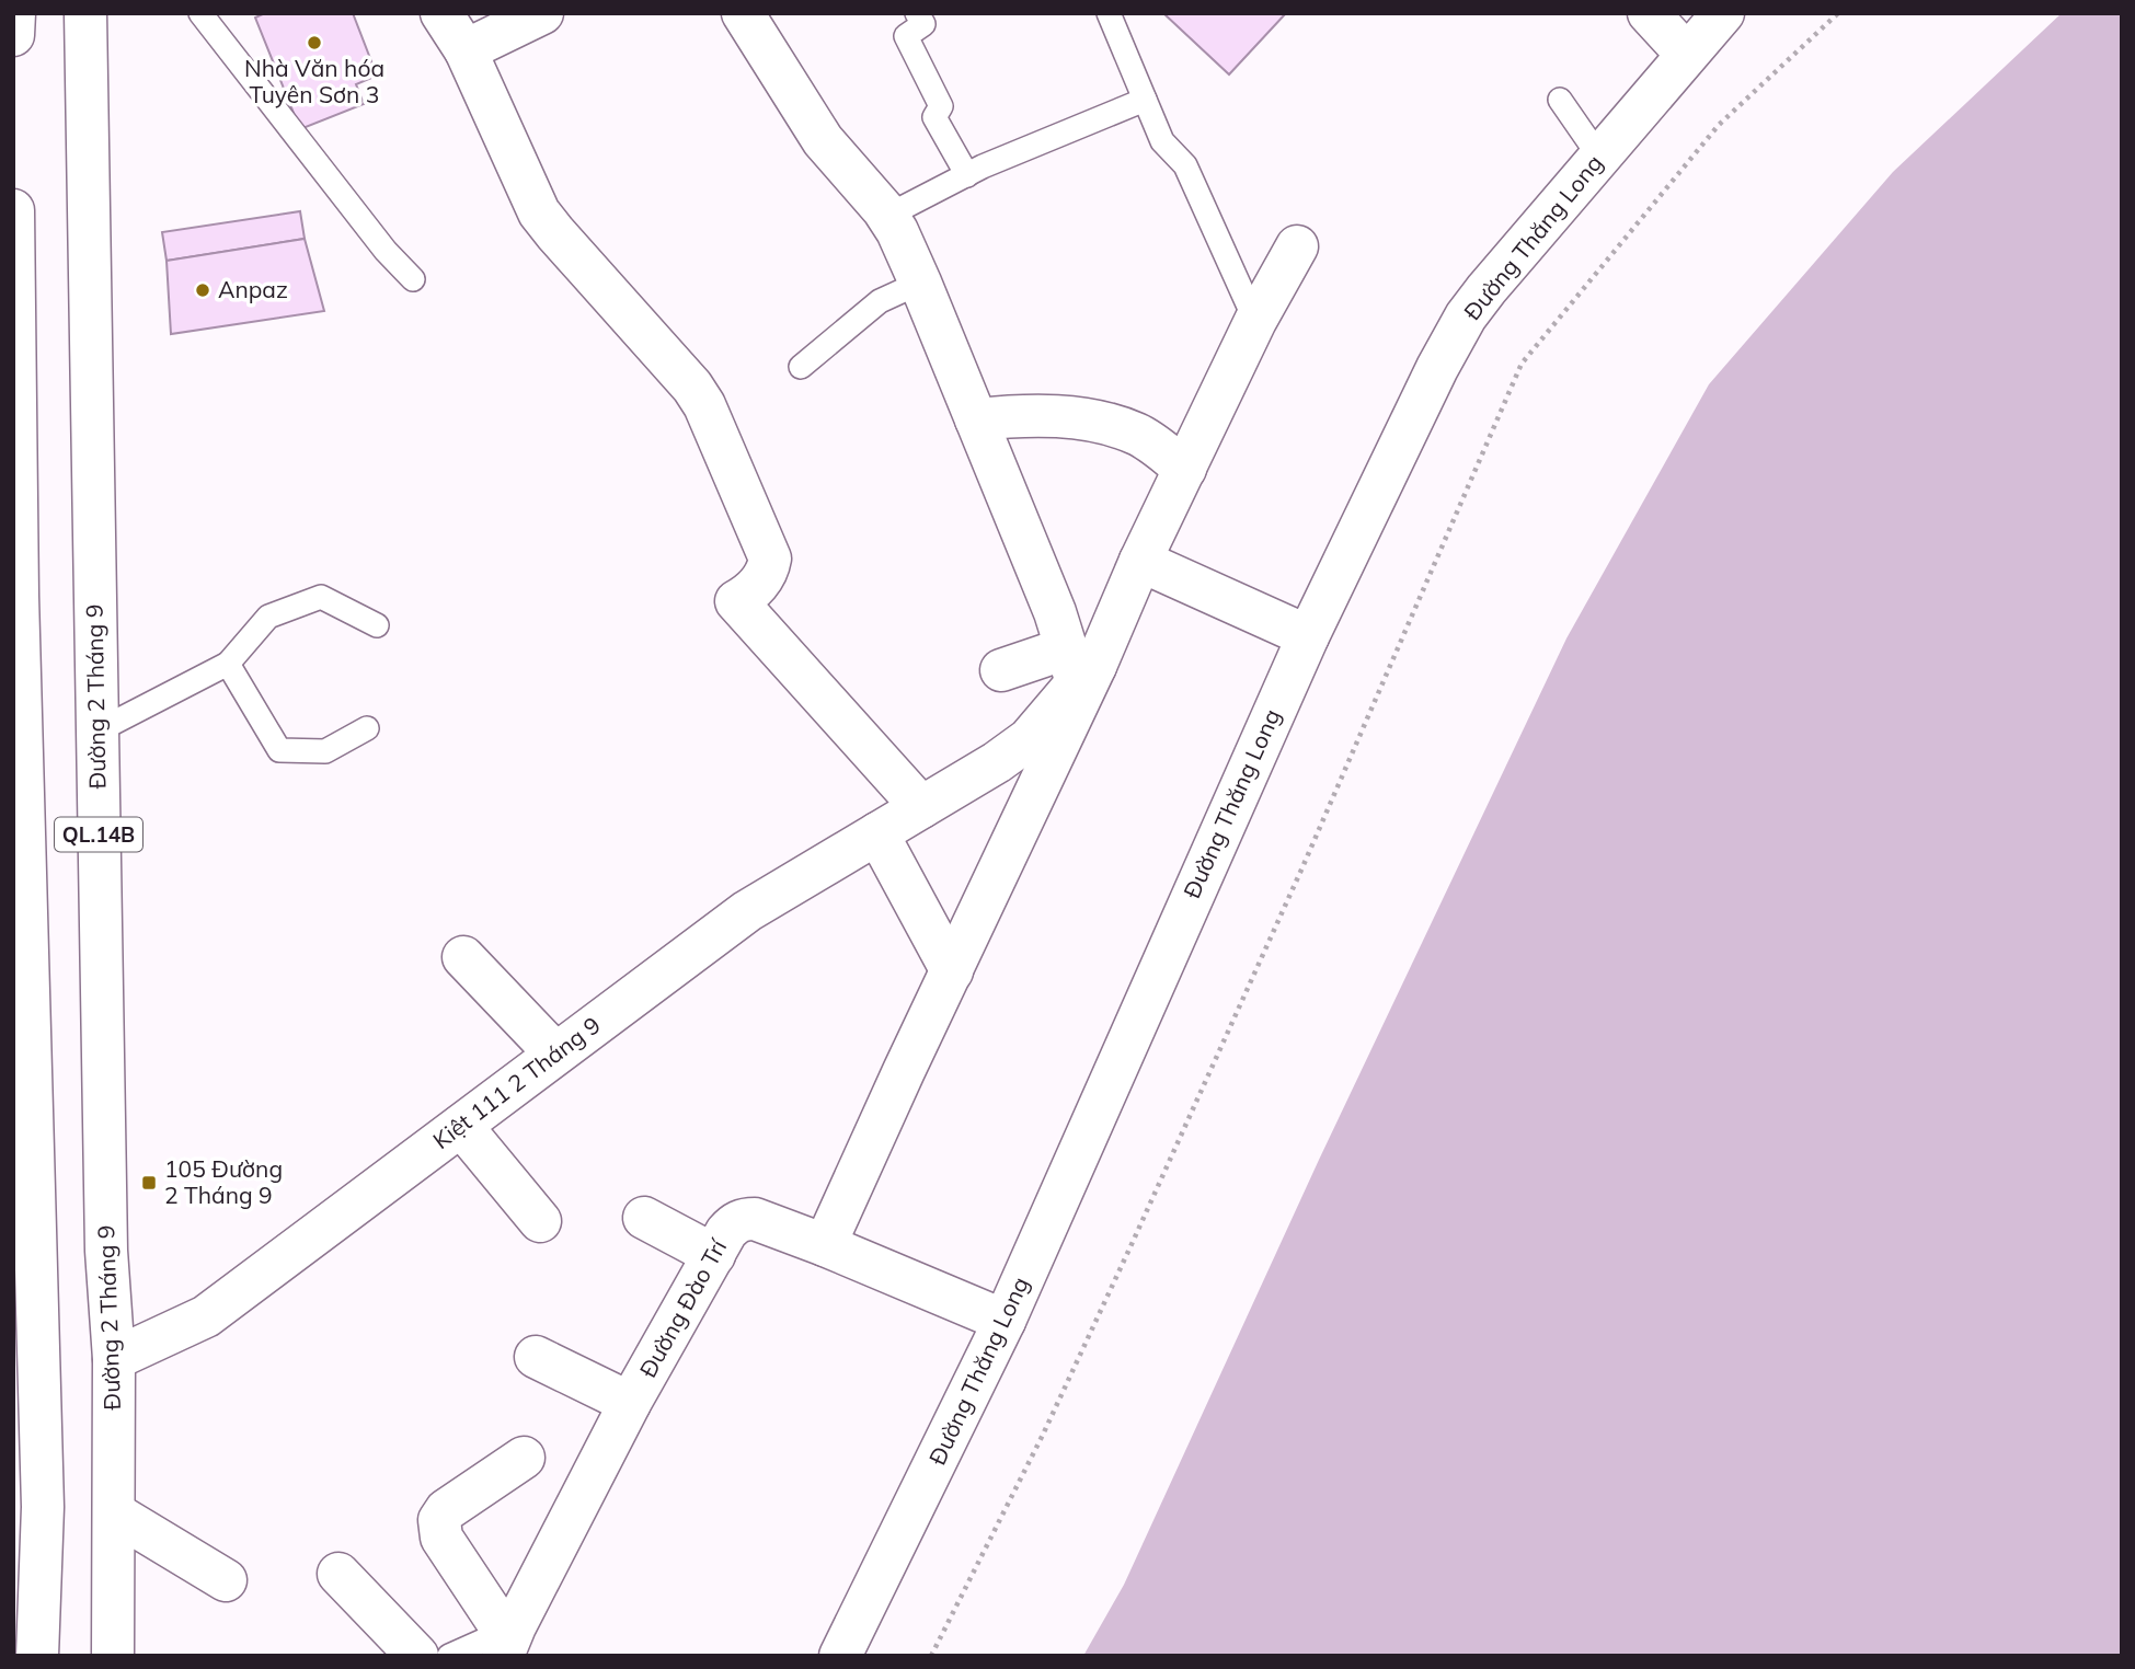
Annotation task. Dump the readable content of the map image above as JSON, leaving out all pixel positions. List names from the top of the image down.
{
  "streets": {
    "main road": [
      "Đường Thăng Long",
      "Đường 2 Tháng 9",
      "QL.14B",
      "Kiệt 111 2 Tháng 9",
      "Đường Đào Trí"
    ]
  },
  "crossings": [
    ["Đường Thăng Long", "Đường Đào Trí"],
    ["Đường 2 Tháng 9", "Kiệt 111 2 Tháng 9"]
  ],
  "places": {
    "other": ["Nhà Văn hóa Tuyên Sơn 3", "Anpaz"],
    "transit": ["105 Đường 2 Tháng 9"]
  }
}
